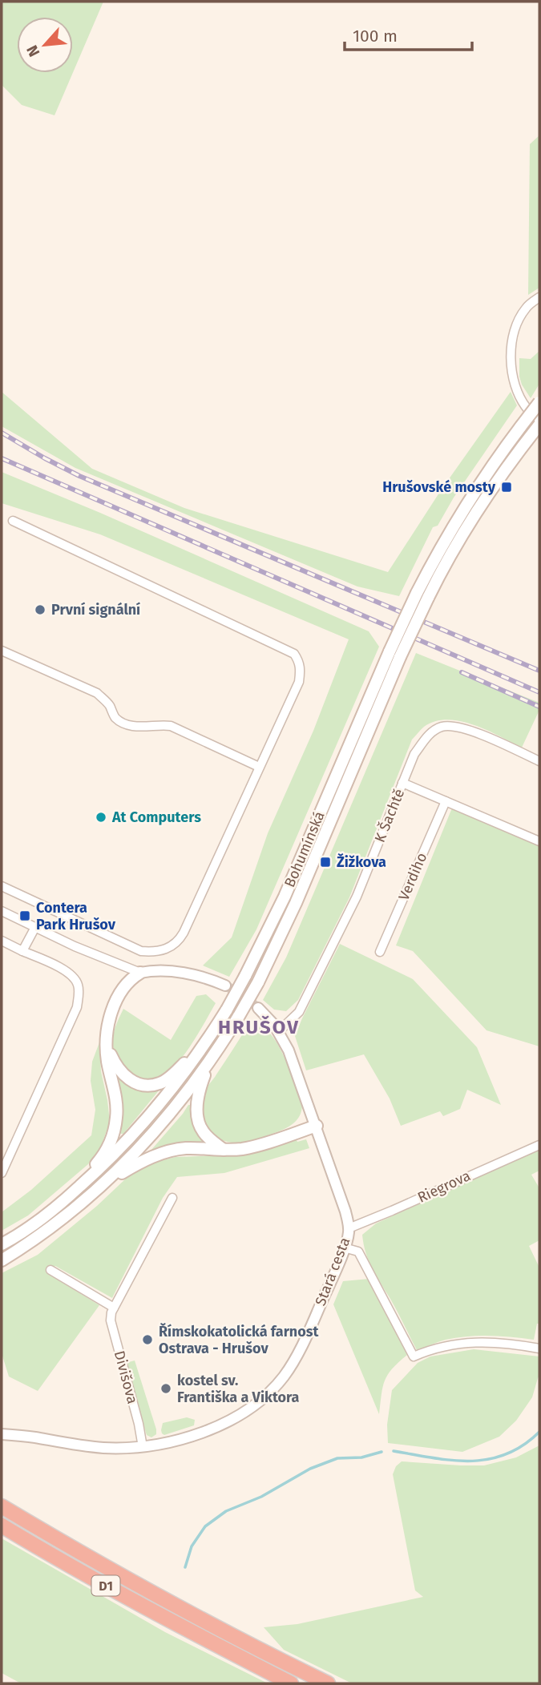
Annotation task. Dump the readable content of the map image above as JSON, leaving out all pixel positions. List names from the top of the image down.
{
  "streets": {
    "highway": ["D1"],
    "main road": ["Bohumínská"],
    "street": [
      "K Šachtě",
      "Verdiho",
      "Riegrova",
      "Stará cesta",
      "Divišova"
    ]
  },
  "crossings": [
    ["K Šachtě", "Stará cesta"],
    ["Riegrova", "Stará cesta"],
    ["Stará cesta", "Divišova"]
  ],
  "districts": ["HRUŠOV"],
  "places": {
    "transit": ["Hrušovské mosty", "Žižkova", "Contera Park Hrušov"],
    "other": [
      "První signální",
      "At Computers",
      "Římskokatolická farnost Ostrava - Hrušov",
      "kostel sv. Františka a Viktora"
    ]
  },
  "scale_bar": "100 m",
  "north": "bottom left"
}
